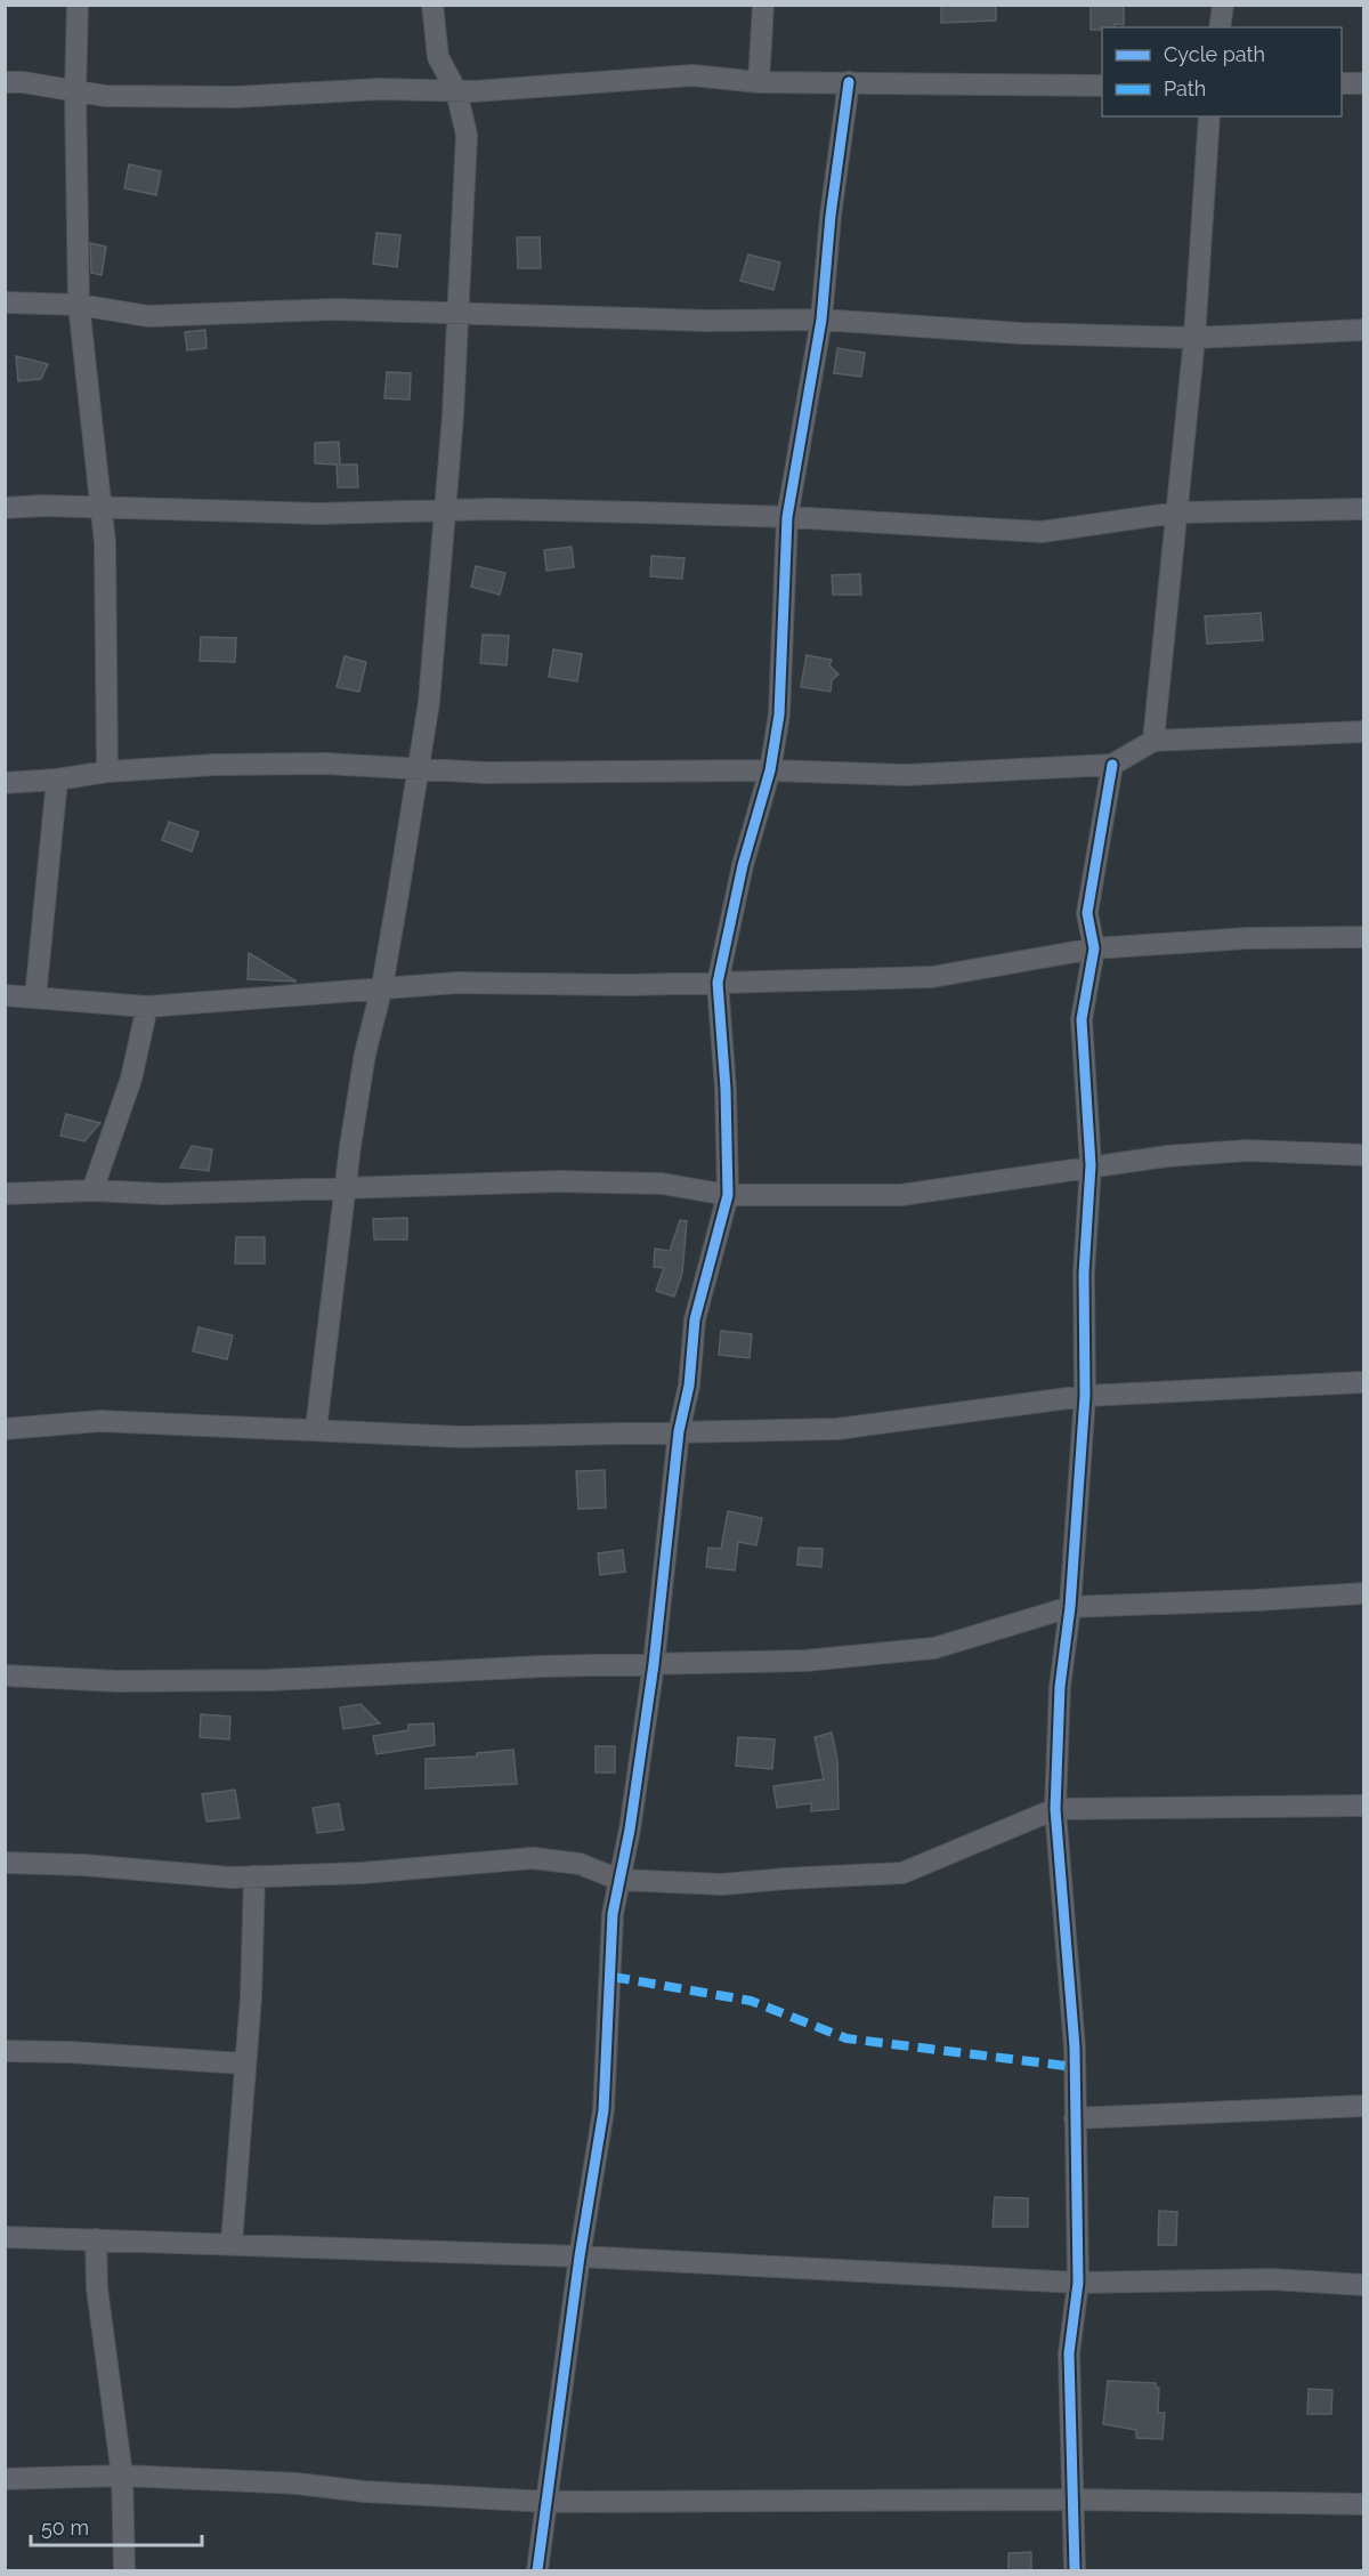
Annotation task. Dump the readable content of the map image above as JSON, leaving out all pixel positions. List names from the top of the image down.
{
  "legend": ["Cycle path", "Path"],
  "scale_bar": "50 m"
}
